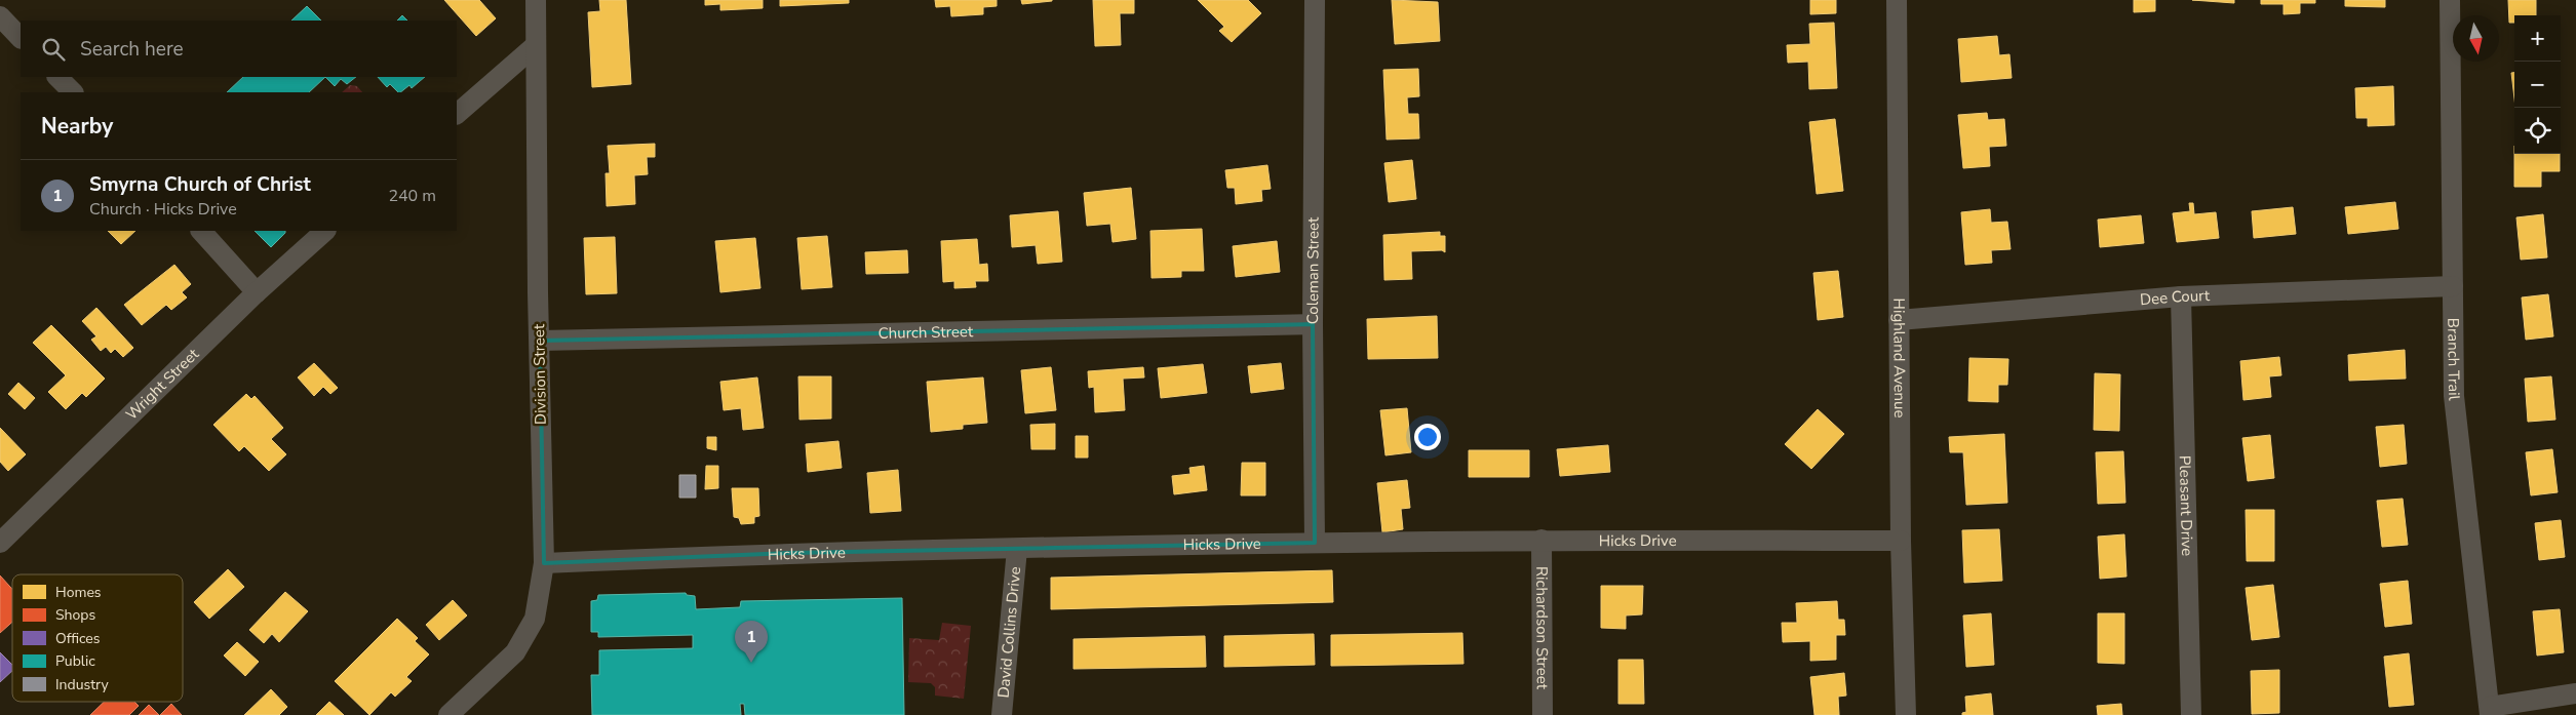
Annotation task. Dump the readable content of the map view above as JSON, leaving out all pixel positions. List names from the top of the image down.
{
  "streets": {
    "street": [
      "Coleman Street",
      "Dee Court",
      "Church Street",
      "Highland Avenue",
      "Branch Trail",
      "Division Street",
      "Wright Street",
      "Pleasant Drive",
      "Hicks Drive",
      "Richardson Street",
      "David Collins Drive"
    ]
  },
  "crossings": [
    ["Coleman Street", "Church Street"],
    ["Coleman Street", "Hicks Drive"],
    ["Dee Court", "Highland Avenue"],
    ["Dee Court", "Branch Trail"],
    ["Dee Court", "Pleasant Drive"],
    ["Church Street", "Division Street"],
    ["Highland Avenue", "Hicks Drive"],
    ["Division Street", "Hicks Drive"],
    ["Hicks Drive", "Richardson Street"],
    ["Hicks Drive", "David Collins Drive"]
  ],
  "legend": [
    "Homes",
    "Shops",
    "Offices",
    "Public",
    "Industry"
  ],
  "north": "bottom",
  "page": {
    "map_buttons": ["+", "−"],
    "search": "Search here",
    "heading": "Nearby",
    "list": [
      {
        "mark": "1",
        "name": "Smyrna Church of Christ",
        "note": "Church · Hicks Drive",
        "value": "240 m"
      }
    ],
    "pins": "1"
  }
}
